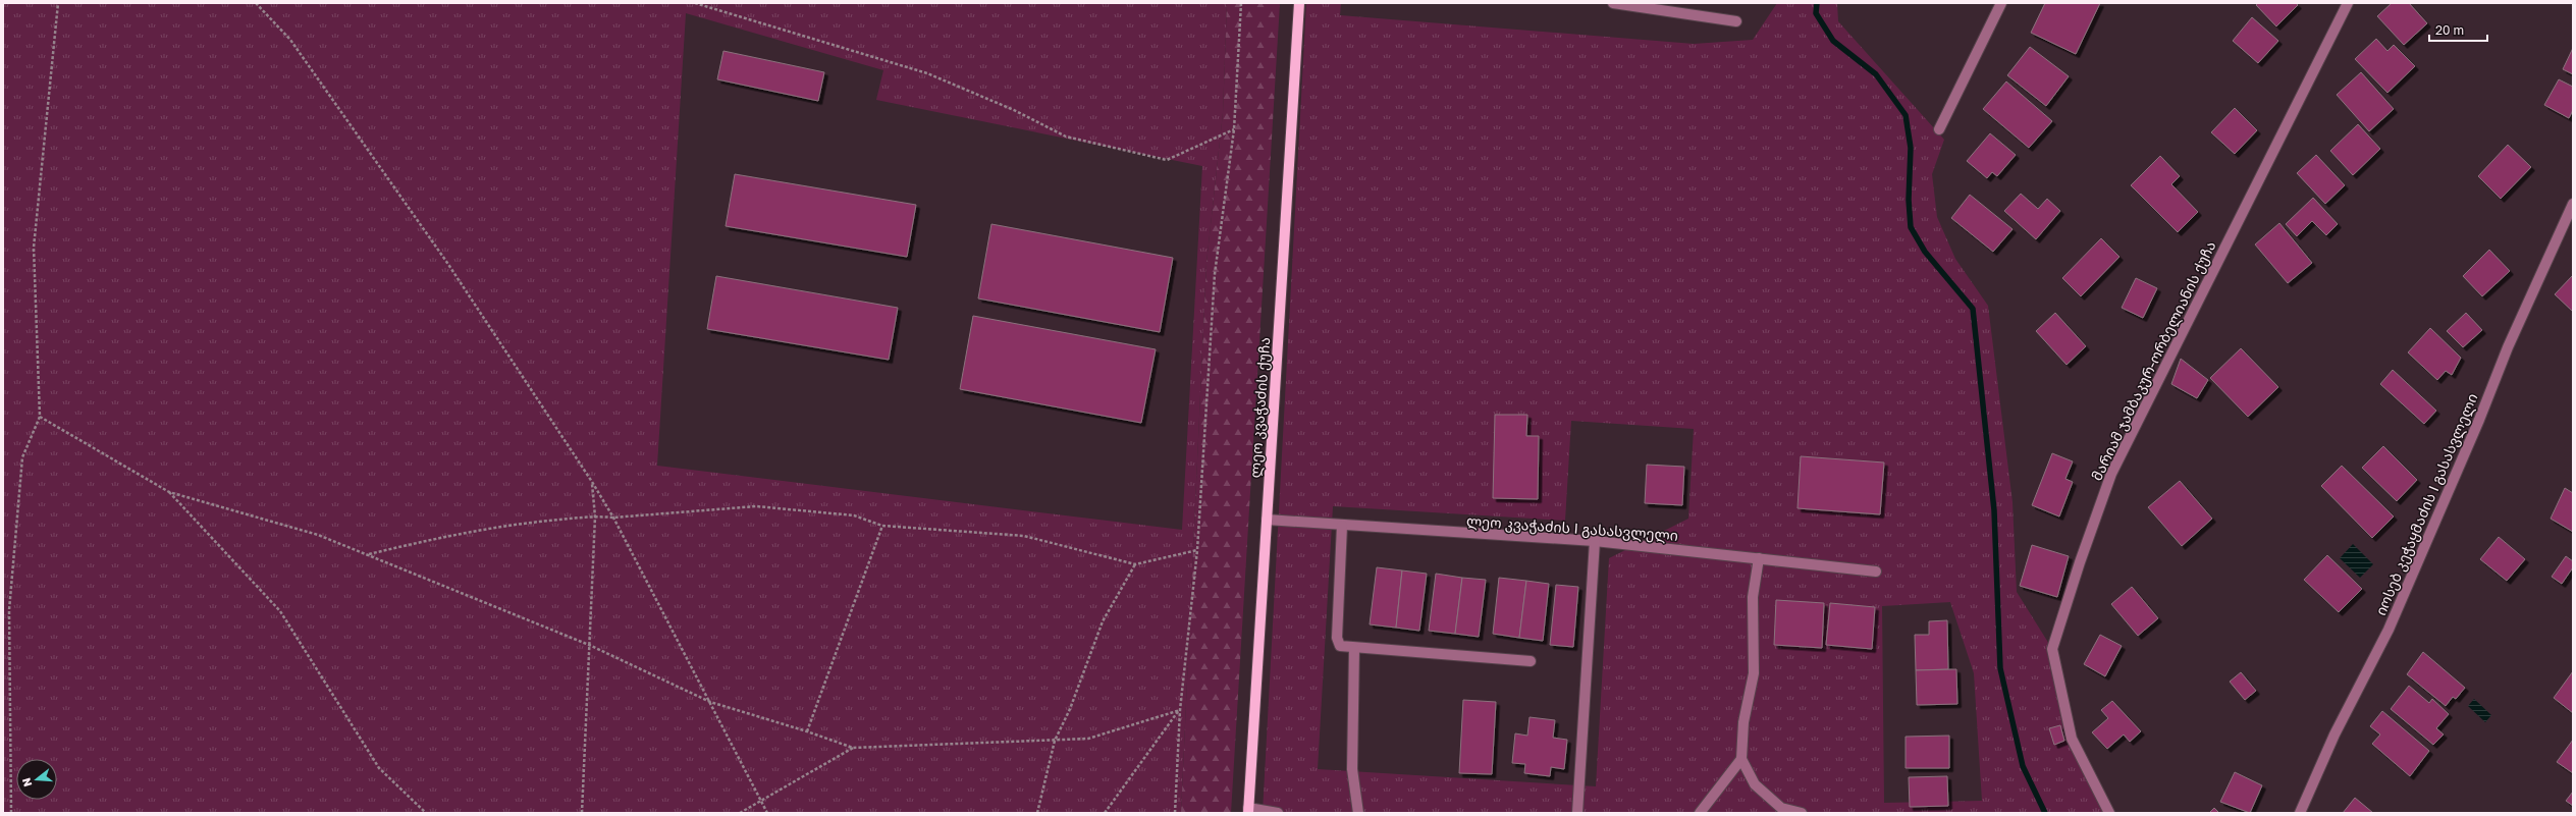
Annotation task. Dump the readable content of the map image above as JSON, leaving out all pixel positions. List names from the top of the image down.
{
  "streets": {
    "main road": ["ლეო კვაჭაძის ქუჩა"],
    "street": ["მარიამ ჯამბაკურ-ორბელიანის ქუჩა", "იოსებ კეჭაყმაძის I გასასვლელი", "ლეო კვაჭაძის I გასასვლელი"]
  },
  "crossings": [
    ["ლეო კვაჭაძის ქუჩა", "ლეო კვაჭაძის I გასასვლელი"]
  ],
  "scale_bar": "20 m",
  "north": "left"
}
